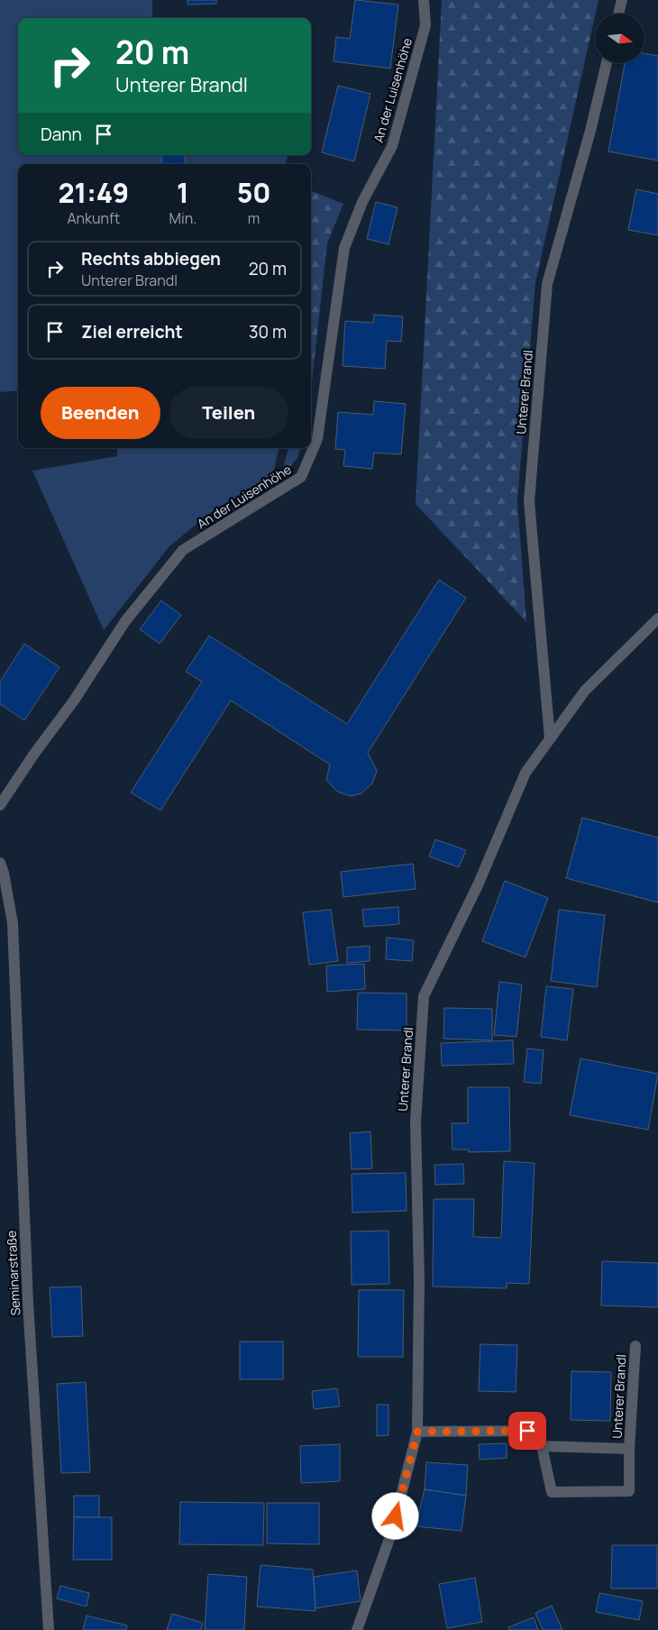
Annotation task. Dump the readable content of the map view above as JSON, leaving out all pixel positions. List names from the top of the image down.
{
  "streets": {
    "street": ["An der Luisenhöhe", "Unterer Brandl", "Seminarstraße"]
  },
  "north": "right",
  "page": {
    "turn": ["20 m", "Unterer Brandl"],
    "then": "Dann",
    "eta": [
      "21:49",
      "Ankunft",
      "1",
      "Min.",
      "50",
      "m"
    ],
    "list": [
      {
        "name": "Rechts abbiegen",
        "note": "Unterer Brandl",
        "value": "20 m"
      },
      {
        "name": "Ziel erreicht",
        "value": "30 m"
      }
    ],
    "buttons": ["Beenden", "Teilen"]
  }
}
